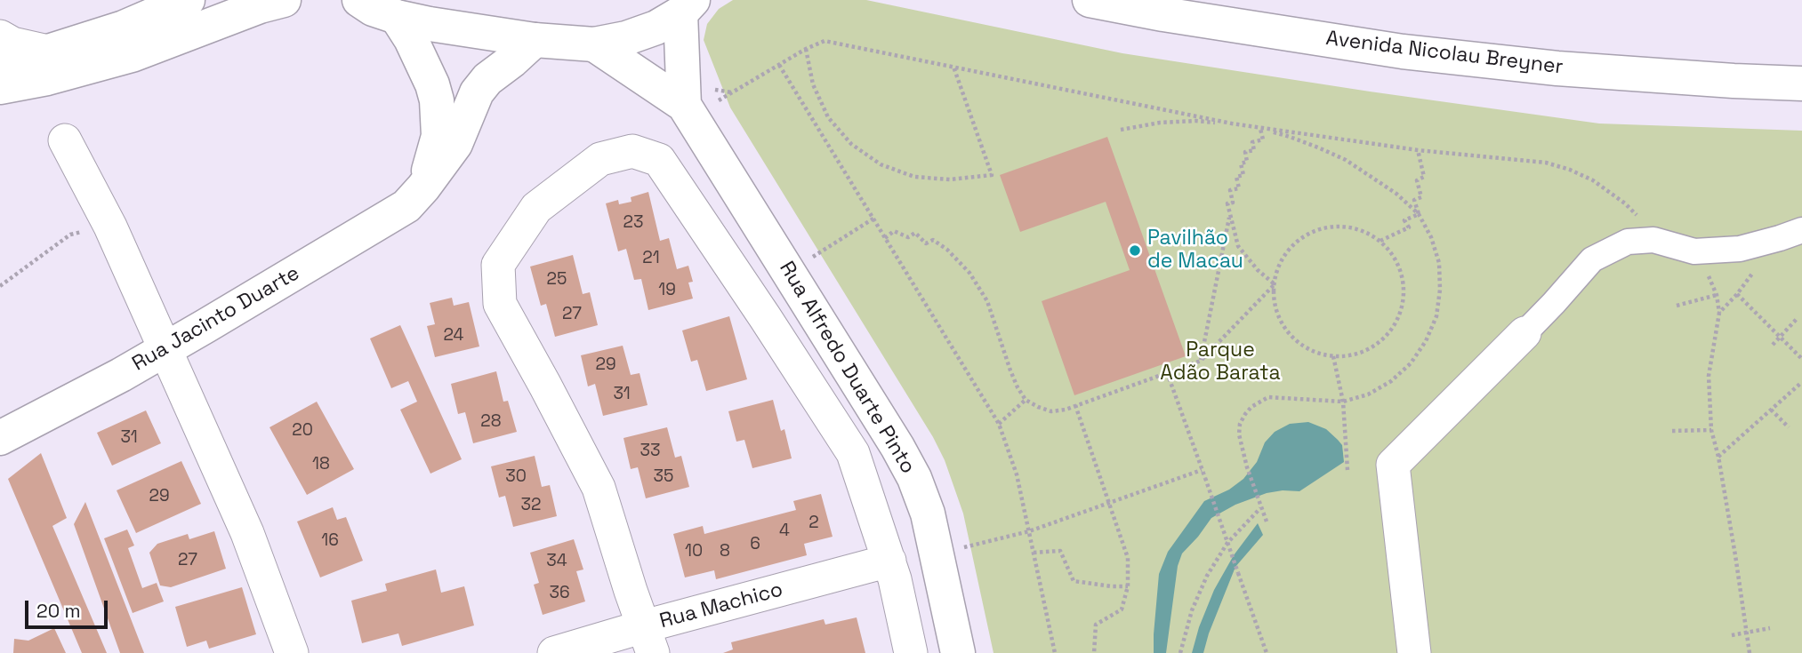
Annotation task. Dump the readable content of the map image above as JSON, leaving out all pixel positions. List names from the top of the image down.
{
  "streets": {
    "street": [
      "Avenida Nicolau Breyner",
      "Rua Jacinto Duarte",
      "Rua Alfredo Duarte Pinto",
      "Rua Machico"
    ]
  },
  "parks": ["Parque Adão Barata"],
  "places": ["Pavilhão de Macau"],
  "house_numbers": [
    "23",
    "21",
    "25",
    "19",
    "27",
    "24",
    "29",
    "31",
    "28",
    "20",
    "31",
    "33",
    "18",
    "30",
    "35",
    "29",
    "32",
    "2",
    "4",
    "16",
    "6",
    "10",
    "8",
    "27",
    "34",
    "36"
  ],
  "scale_bar": "20 m"
}
